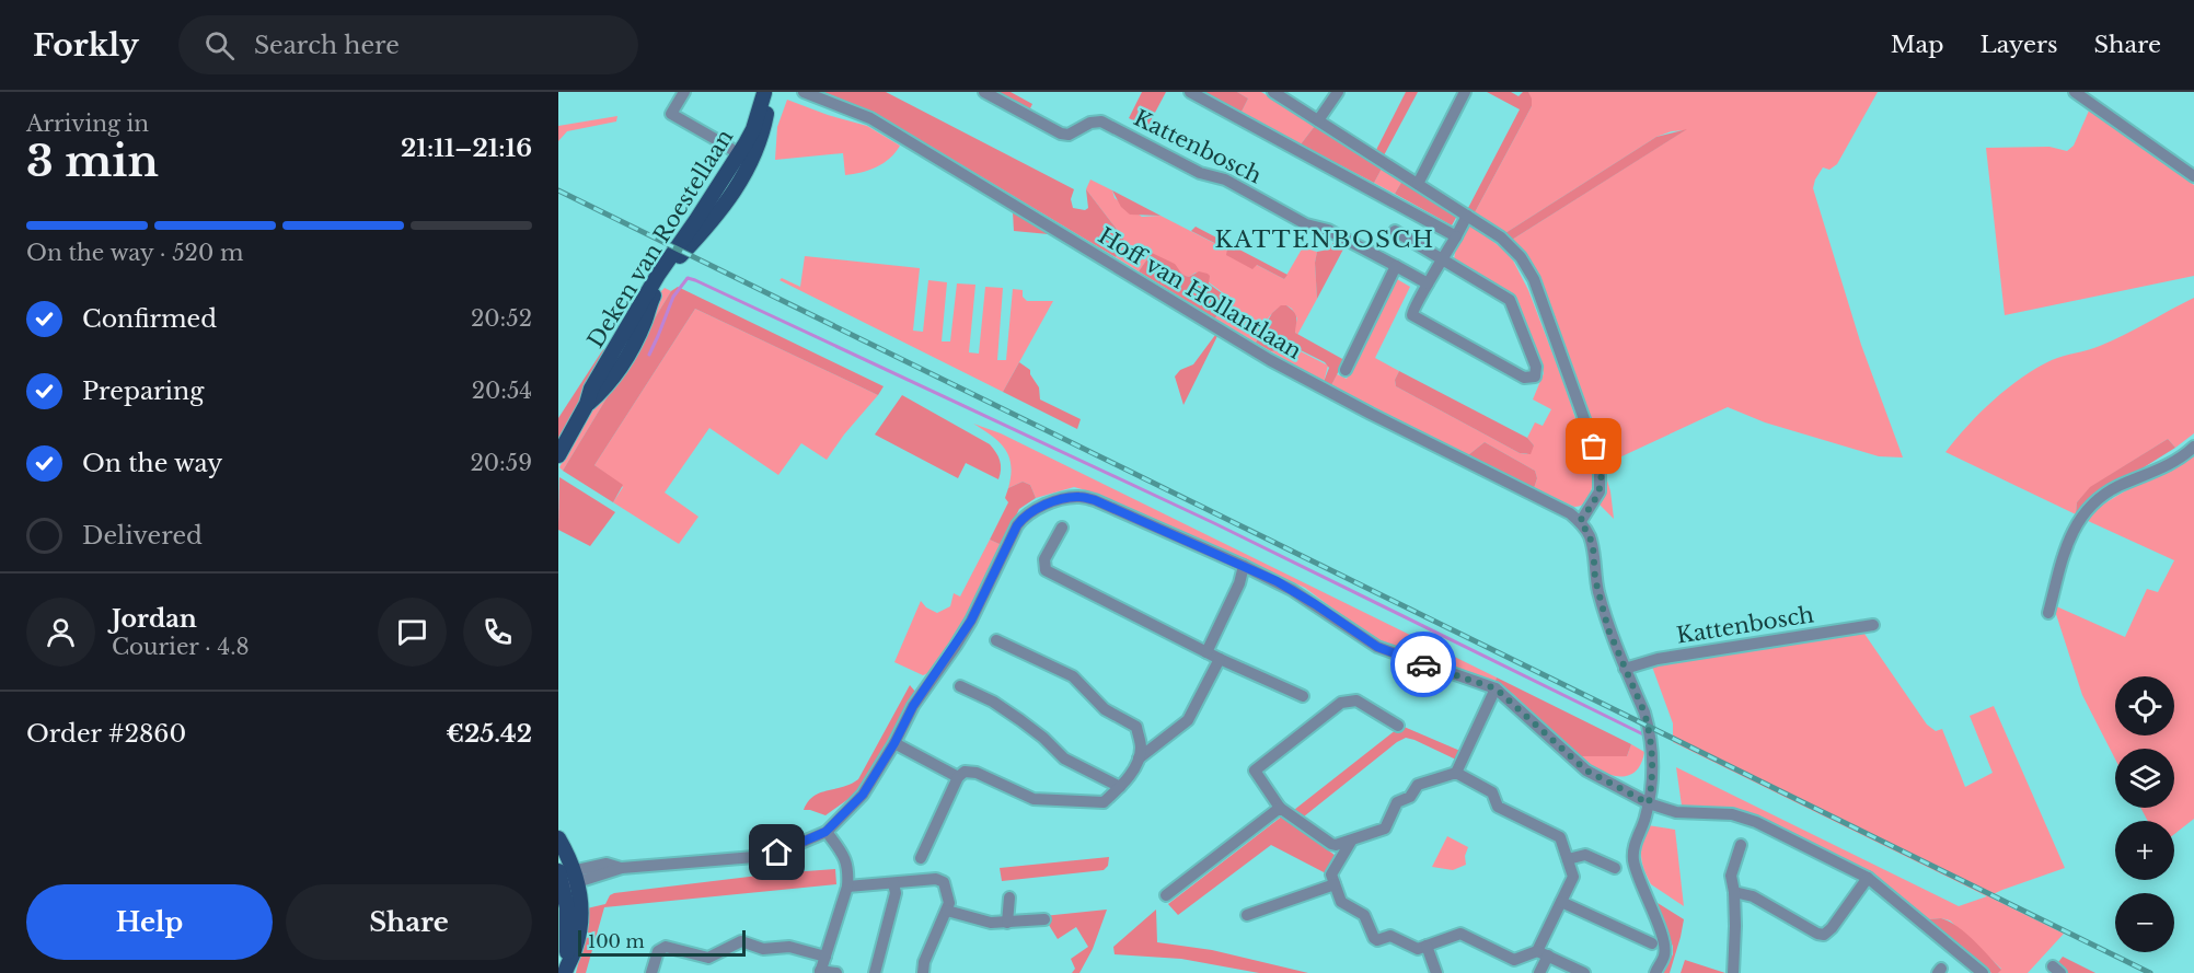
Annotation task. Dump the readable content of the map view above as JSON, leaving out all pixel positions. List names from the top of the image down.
{
  "streets": {
    "main road": ["Deken van Roestellaan"],
    "street": ["Kattenbosch", "Hoff van Hollantlaan"]
  },
  "districts": ["KATTENBOSCH"],
  "scale_bar": "100 m",
  "page": {
    "header": "Forkly",
    "search": "Search here",
    "nav": ["Map", "Layers", "Share"],
    "heading": ["3 min", "Arriving in", "21:11–21:16"],
    "panel": [
      "Jordan",
      "Courier · 4.8",
      "Order #2860",
      "€25.42"
    ],
    "bar": "On the way · 520 m",
    "list": [
      ["Confirmed", "20:52"],
      ["Preparing", "20:54"],
      ["On the way", "20:59"],
      "Delivered"
    ],
    "map_buttons": ["+", "−"],
    "buttons": ["Help", "Share"],
    "scale": "100 m"
  }
}
